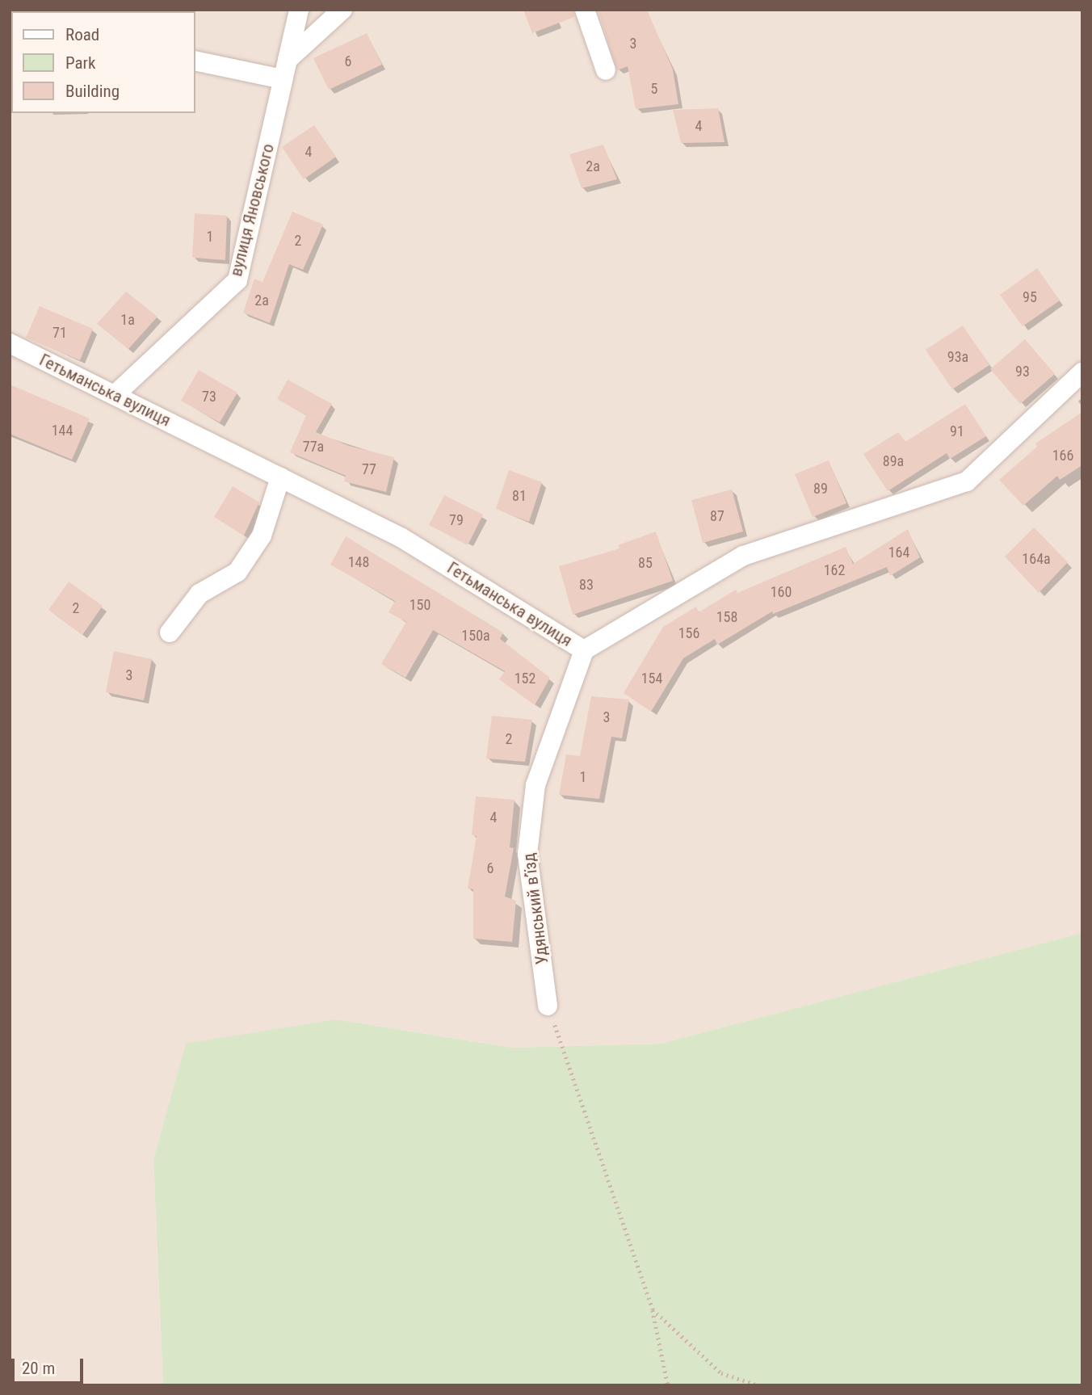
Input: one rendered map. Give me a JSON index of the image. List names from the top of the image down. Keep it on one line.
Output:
{"streets":{"street":["вулиця Яновського","Гетьманська вулиця","Удянський в’їзд"]},"crossings":[["вулиця Яновського","Гетьманська вулиця"],["Гетьманська вулиця","Удянський в’їзд"]],"house_numbers":["3","6","5","4","4","2а","1","2","95","2а","1а","71","93а","93","73","144","91","77а","166","89а","77","89","81","87","79","164","164а","148","85","162","83","160","150","2","158","156","150а","3","152","154","3","2","1","4","6"],"legend":["Road","Park","Building"],"scale_bar":"20 m"}
